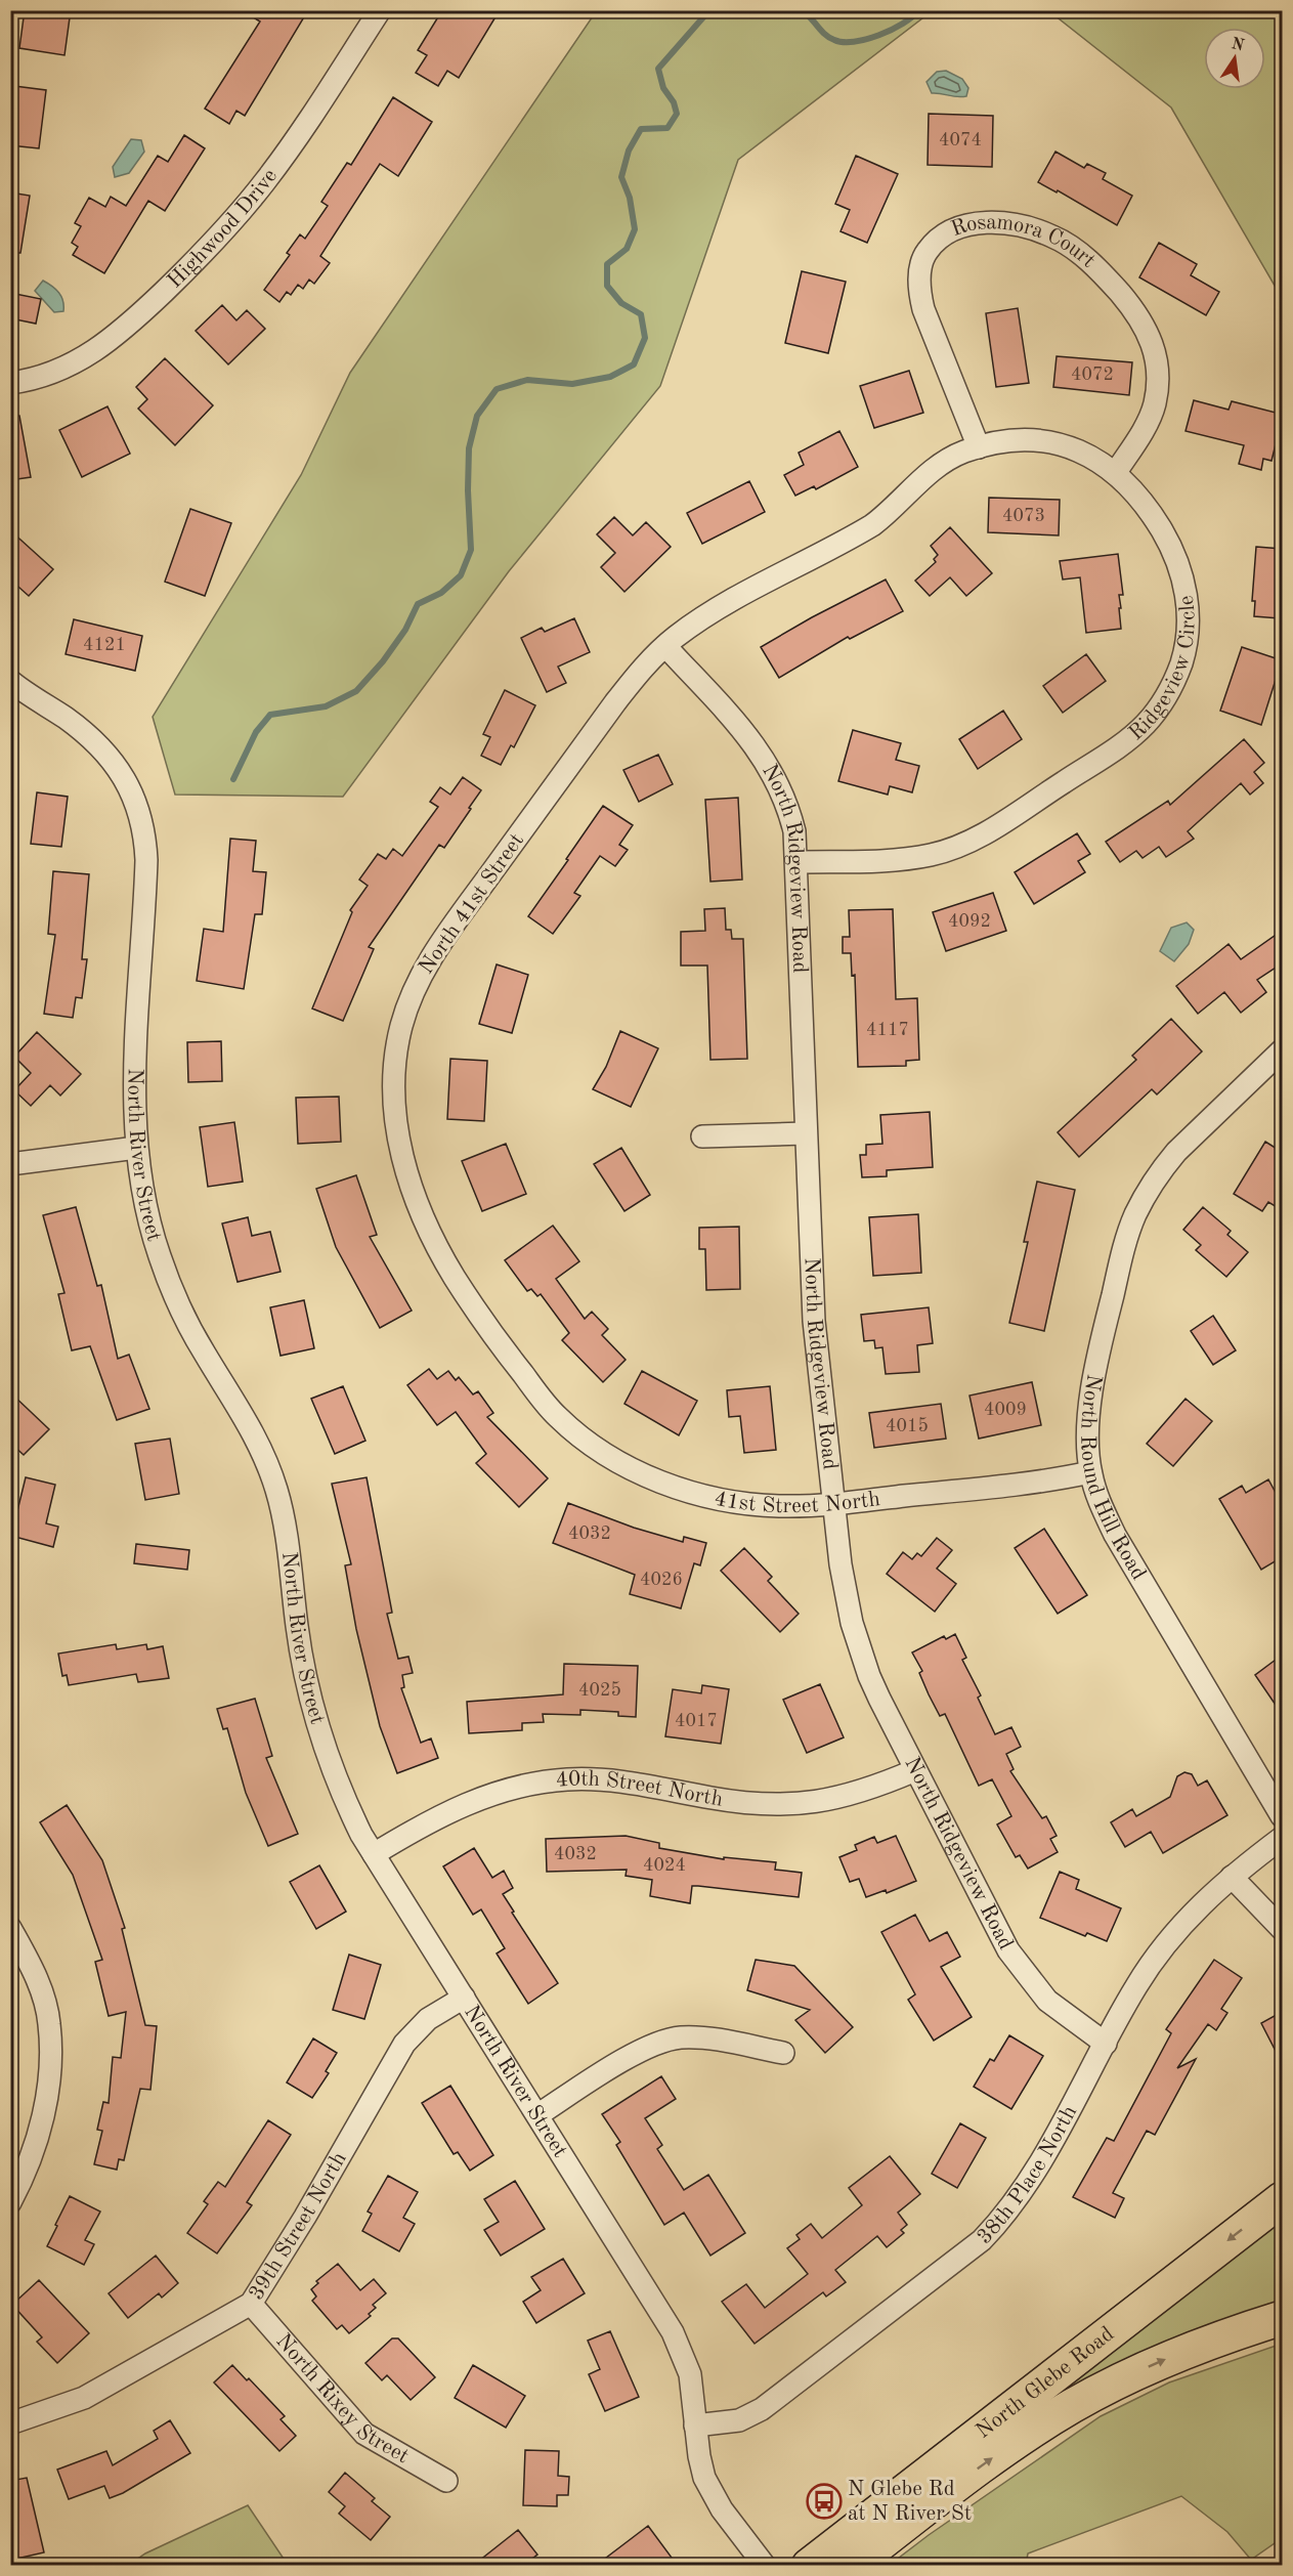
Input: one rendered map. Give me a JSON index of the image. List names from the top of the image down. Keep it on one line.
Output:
{"streets":{"main road":["North Glebe Road"],"street":["Highwood Drive","Rosamora Court","Ridgeview Circle","North Ridgeview Road","North 41st Street","North River Street","North Round Hill Road","41st Street North","40th Street North","38th Place North","39th Street North","North Rixey Street"]},"crossings":[["Rosamora Court","Ridgeview Circle"],["Ridgeview Circle","North Ridgeview Road"],["Ridgeview Circle","North 41st Street"],["North Ridgeview Road","North 41st Street"],["North Ridgeview Road","41st Street North"],["North Ridgeview Road","40th Street North"],["North Ridgeview Road","38th Place North"],["North 41st Street","41st Street North"],["North River Street","40th Street North"],["North River Street","38th Place North"],["North River Street","39th Street North"],["North Round Hill Road","41st Street North"],["39th Street North","North Rixey Street"]],"places":{"bus stop":["N Glebe Rd at N River St"]},"house_numbers":["4074","4072","4073","4121","4092","4117","4009","4015","4032","4026","4025","4017","4032","4024"],"north":"top"}
